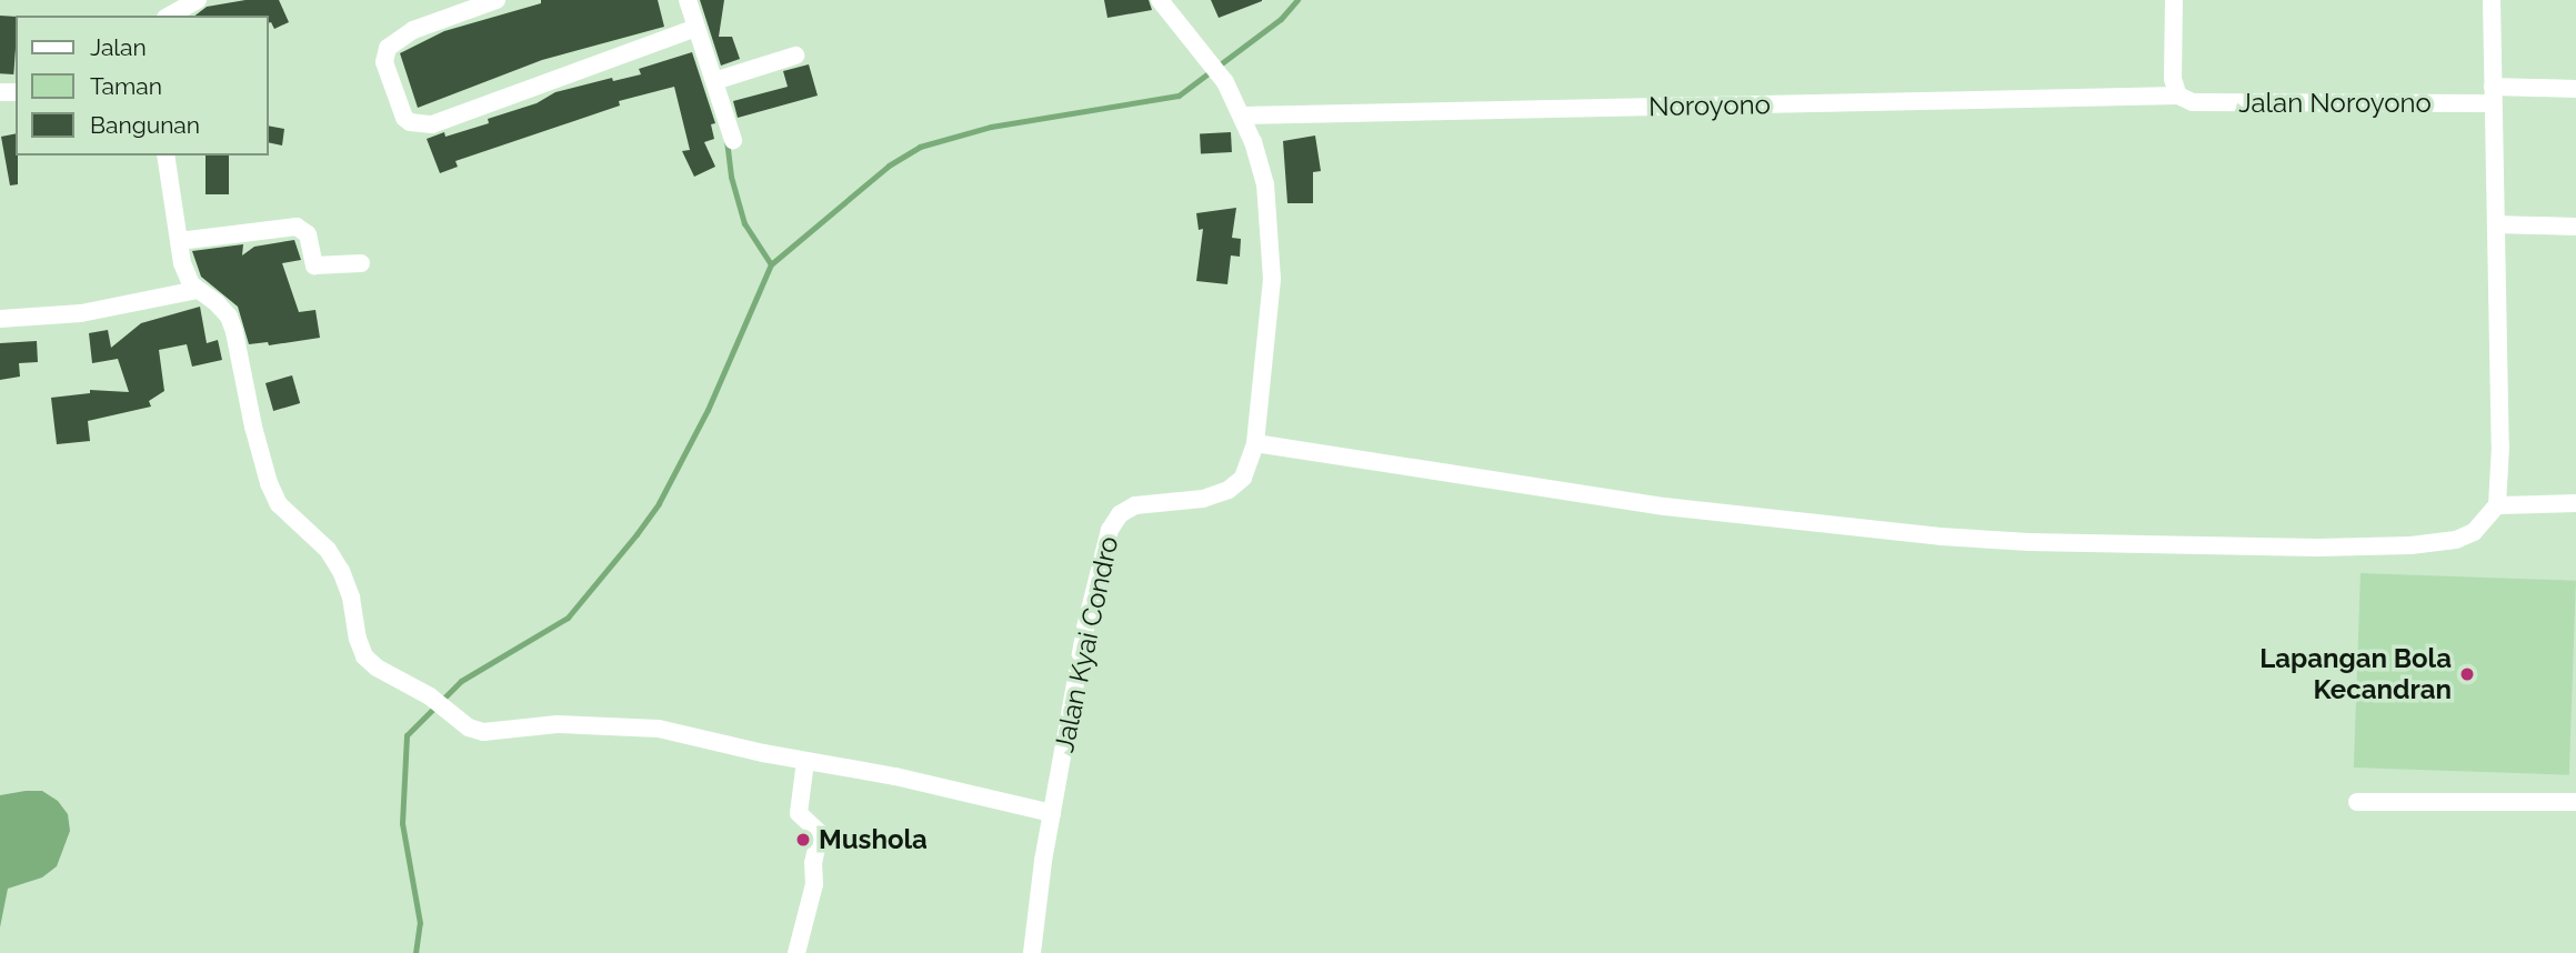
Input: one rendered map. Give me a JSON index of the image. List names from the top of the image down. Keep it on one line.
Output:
{"streets":{"street":["Jalan Noroyono","Noroyono","Jalan Kyai Condro"]},"crossings":[["Jalan Noroyono","Noroyono"],["Noroyono","Jalan Kyai Condro"]],"places":["Lapangan Bola Kecandran","Mushola"],"legend":["Jalan","Taman","Bangunan"]}
